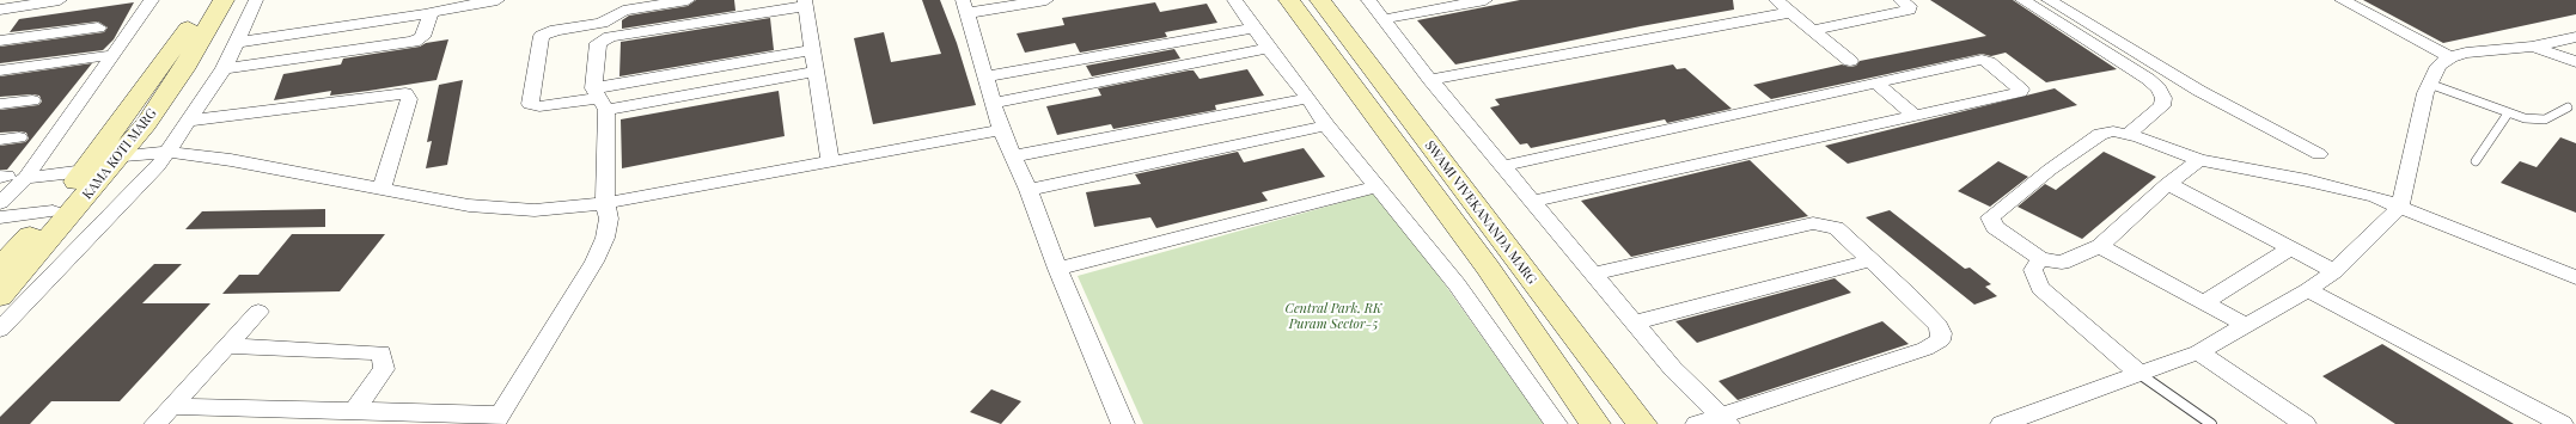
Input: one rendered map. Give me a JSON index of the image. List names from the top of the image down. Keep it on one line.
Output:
{"streets":{"street":["KAMA KOTI MARG","SWAMI VIVEKANANDA MARG"]},"parks":["Central Park, RK Puram Sector-5"]}
